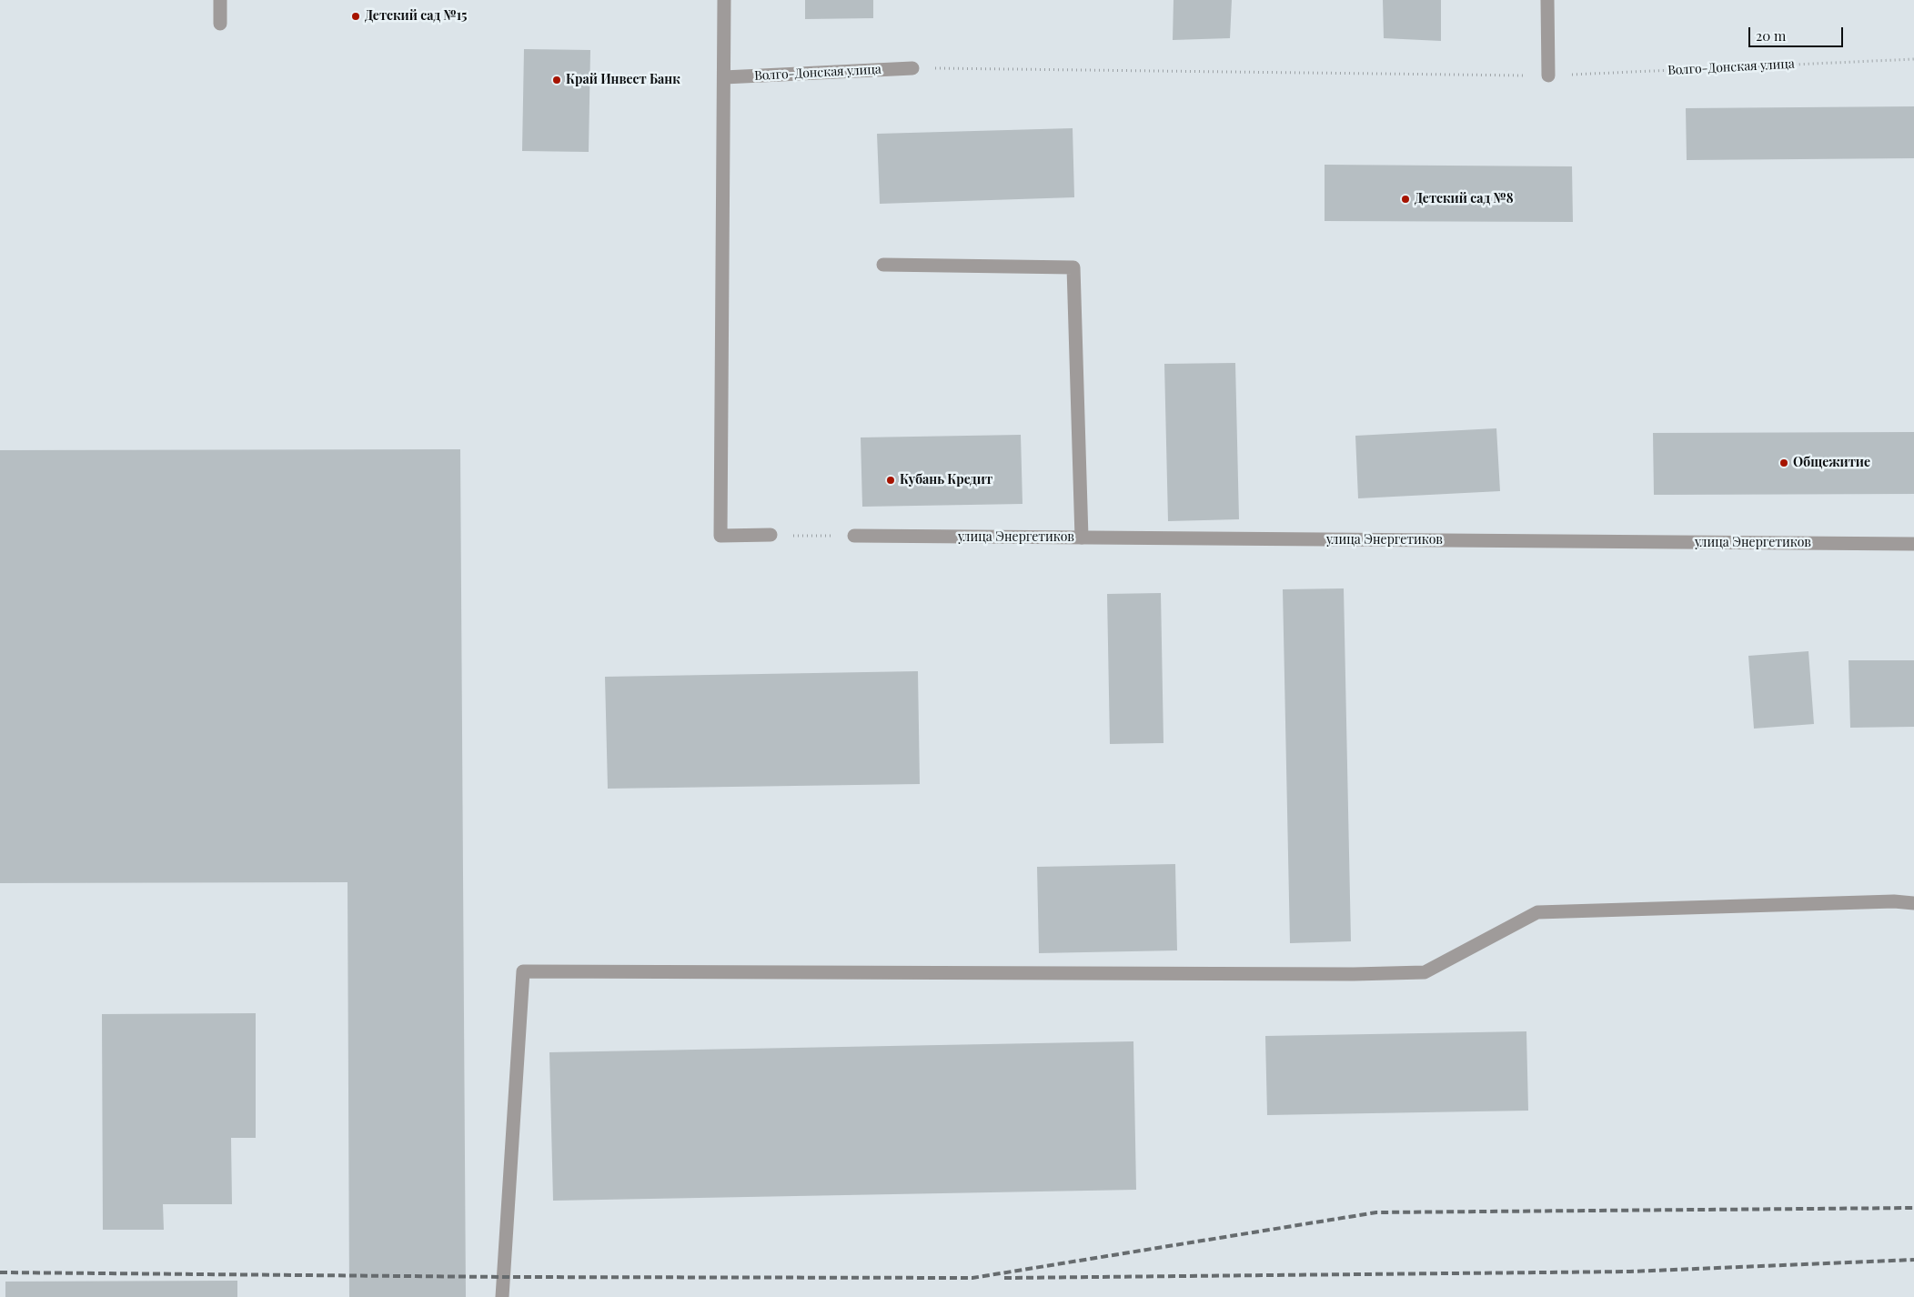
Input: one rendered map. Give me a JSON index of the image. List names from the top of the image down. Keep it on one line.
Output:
{"streets":{"street":["Волго-Донская улица","улица Энергетиков"]},"places":["Детский сад №15","Край Инвест Банк","Детский сад №8","Общежитие","Кубань Кредит"],"scale_bar":"20 m"}
